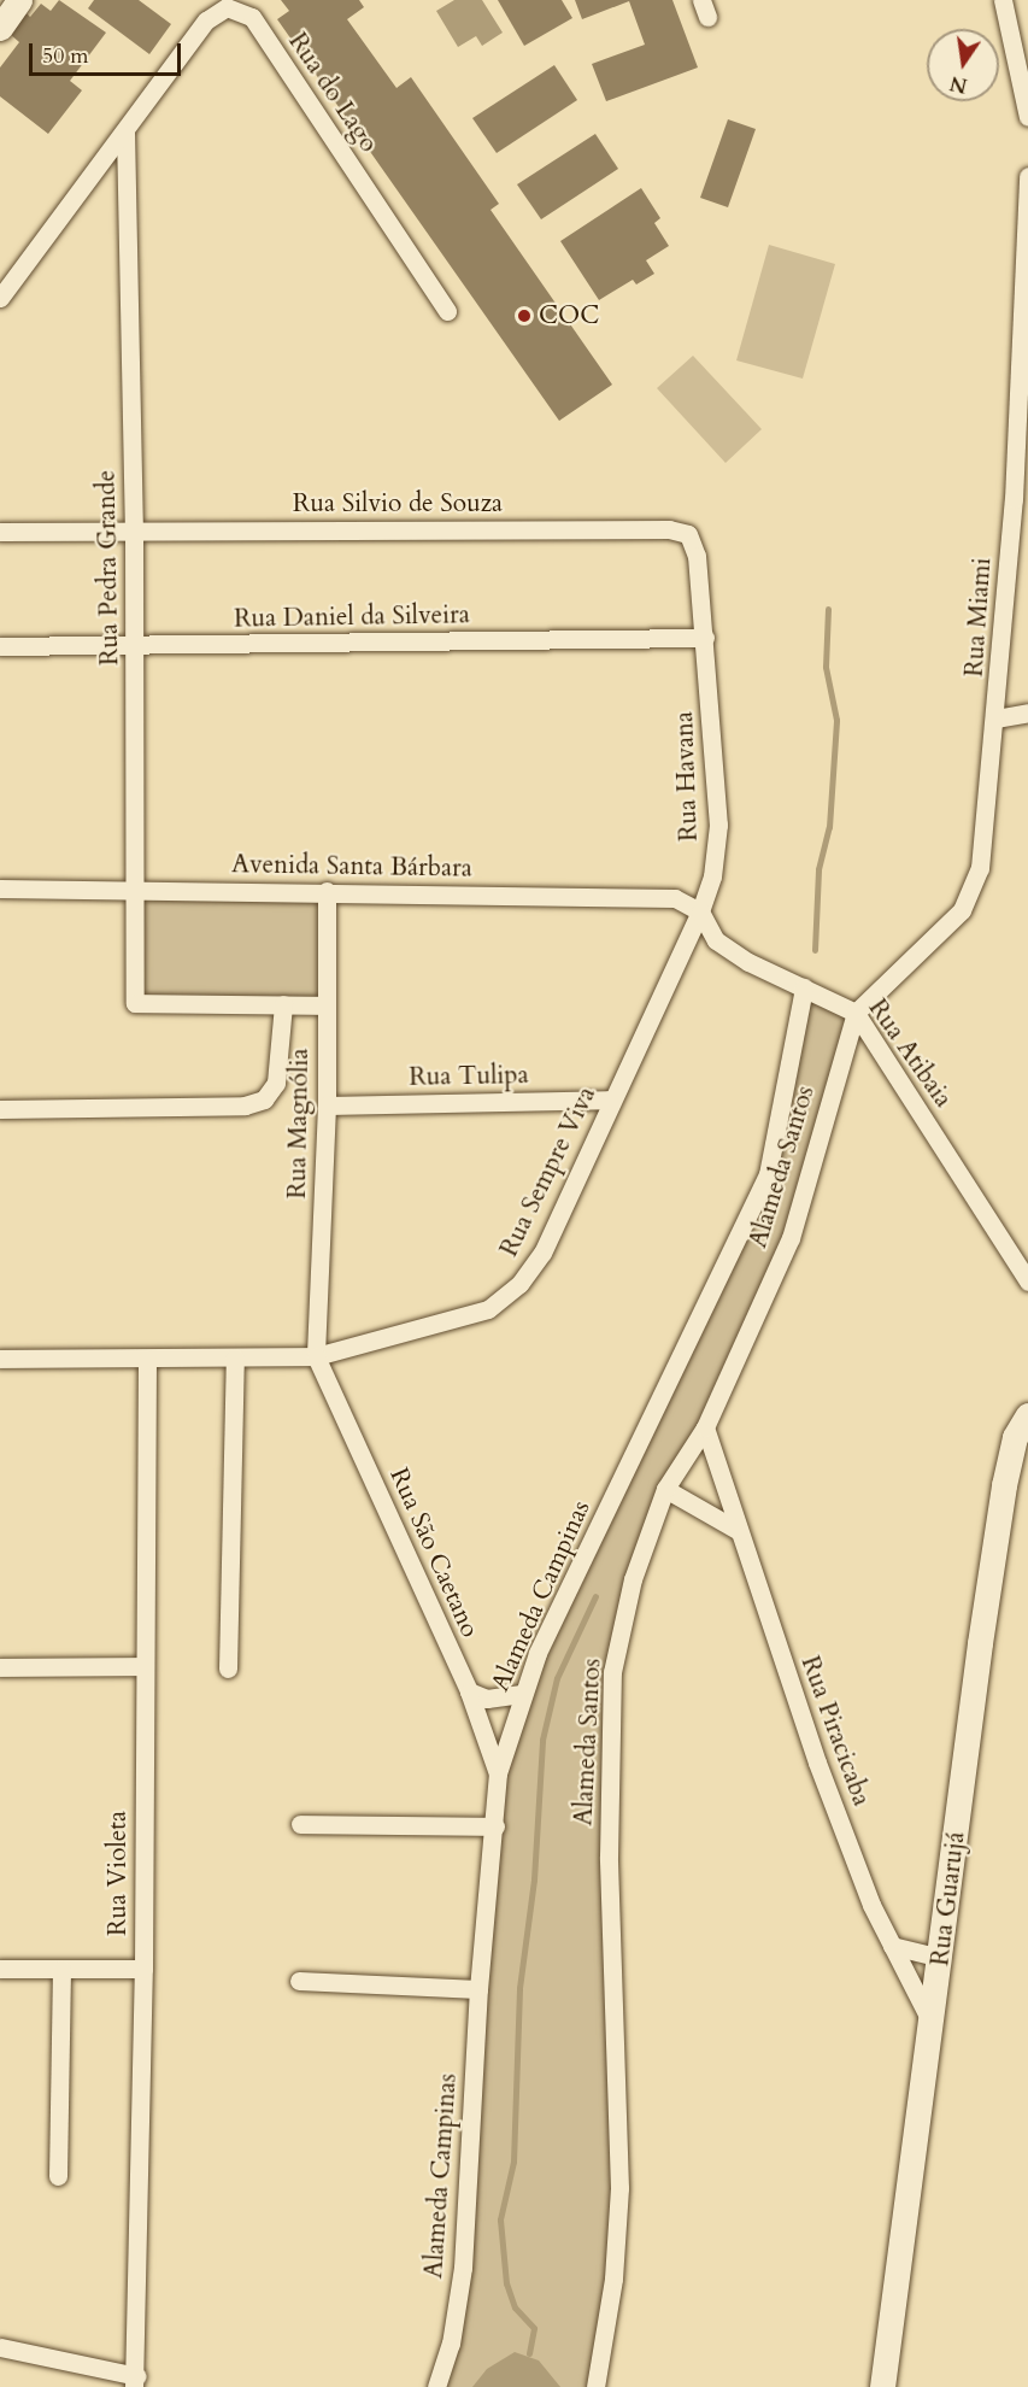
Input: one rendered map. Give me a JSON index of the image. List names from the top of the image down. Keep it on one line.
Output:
{"streets":{"street":["Rua do Lago","Rua Silvio de Souza","Rua Pedra Grande","Rua Daniel da Silveira","Rua Miami","Rua Havana","Avenida Santa Bárbara","Rua Atibaia","Rua Tulipa","Rua Magnólia","Alameda Santos","Rua Sempre Viva","Rua São Caetano","Alameda Campinas","Rua Piracicaba","Rua Violeta","Rua Guarujá"]},"crossings":[["Rua do Lago","Rua Pedra Grande"],["Rua Silvio de Souza","Rua Pedra Grande"],["Rua Silvio de Souza","Rua Daniel da Silveira"],["Rua Silvio de Souza","Rua Havana"],["Rua Pedra Grande","Rua Daniel da Silveira"],["Rua Pedra Grande","Avenida Santa Bárbara"],["Rua Daniel da Silveira","Rua Havana"],["Rua Miami","Rua Atibaia"],["Rua Miami","Alameda Santos"],["Rua Havana","Avenida Santa Bárbara"],["Rua Havana","Rua Atibaia"],["Rua Havana","Rua Sempre Viva"],["Avenida Santa Bárbara","Rua Atibaia"],["Avenida Santa Bárbara","Rua Magnólia"],["Avenida Santa Bárbara","Rua Sempre Viva"],["Rua Atibaia","Alameda Santos"],["Rua Atibaia","Rua Sempre Viva"],["Rua Atibaia","Alameda Campinas"],["Rua Tulipa","Rua Magnólia"],["Rua Tulipa","Rua Sempre Viva"],["Rua Magnólia","Rua Sempre Viva"],["Rua Magnólia","Rua São Caetano"],["Alameda Santos","Rua Piracicaba"],["Rua Sempre Viva","Rua São Caetano"],["Rua Sempre Viva","Rua Violeta"],["Rua São Caetano","Alameda Campinas"],["Rua Piracicaba","Rua Guarujá"]],"places":["COC"],"scale_bar":"50 m","north":"bottom"}
